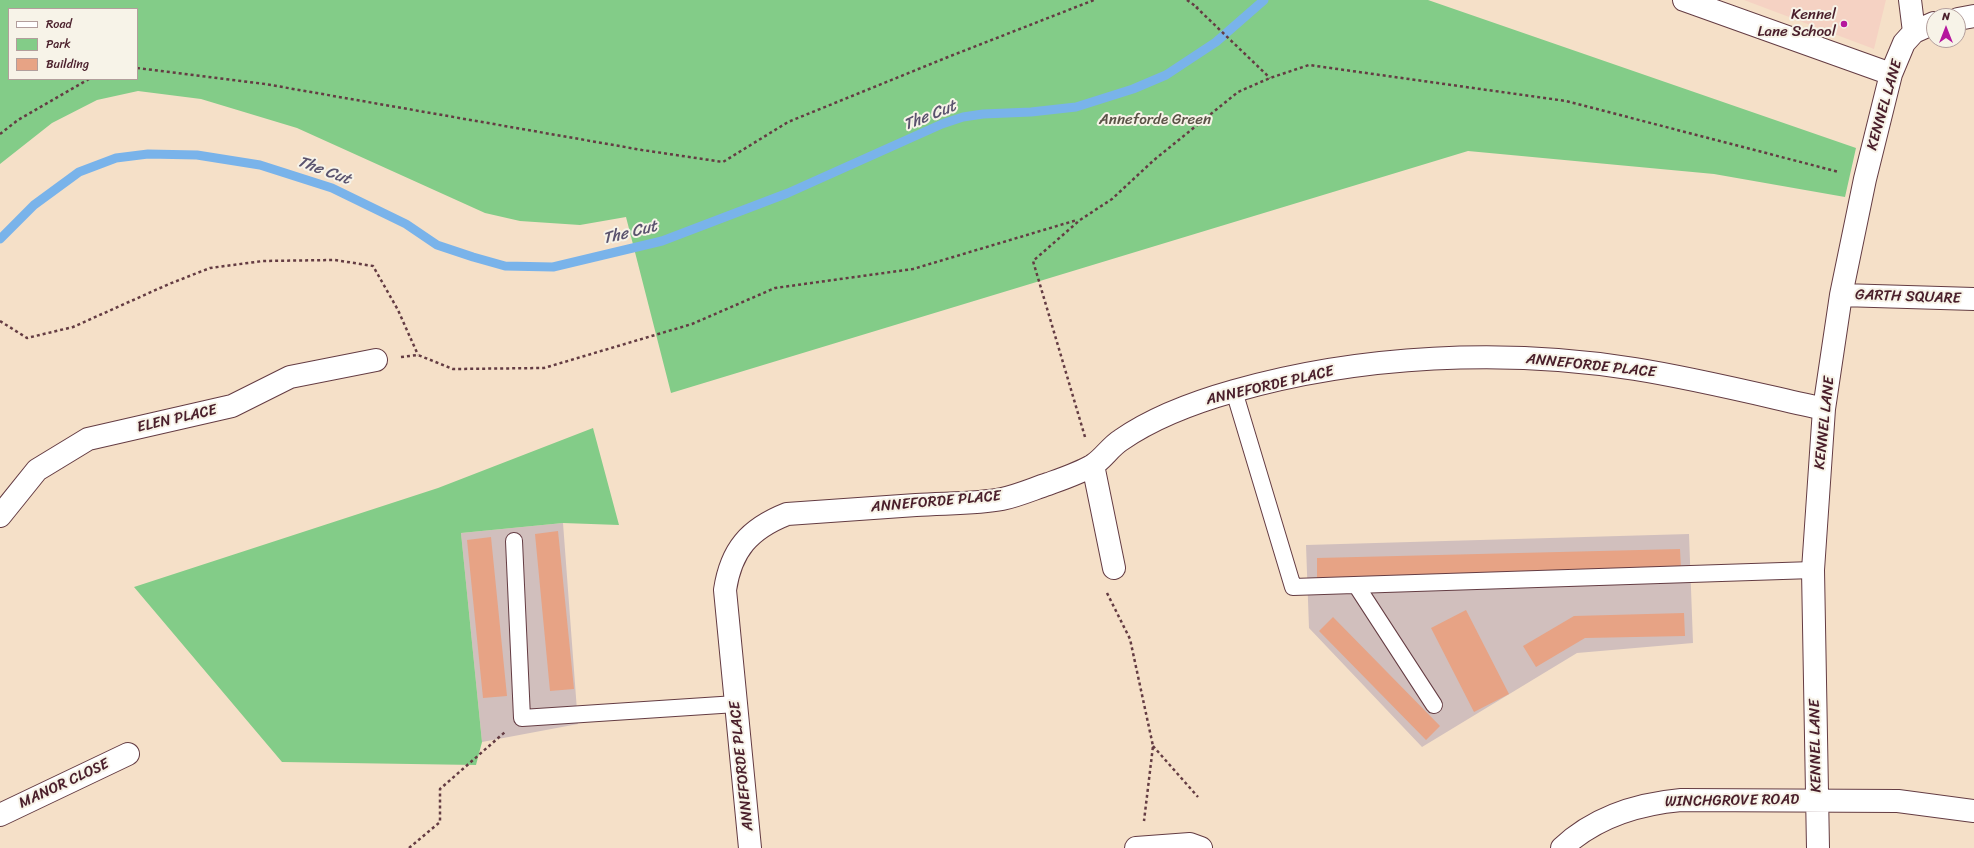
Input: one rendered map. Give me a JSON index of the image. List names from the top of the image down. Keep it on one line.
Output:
{"streets":{"street":["KENNEL LANE","GARTH SQUARE","ANNEFORDE PLACE","ELEN PLACE","MANOR CLOSE","WINCHGROVE ROAD"]},"crossings":[["KENNEL LANE","GARTH SQUARE"],["KENNEL LANE","ANNEFORDE PLACE"],["KENNEL LANE","WINCHGROVE ROAD"]],"water":["The Cut"],"parks":["Anneforde Green"],"places":["Kennel Lane School"],"legend":["Road","Park","Building"],"north":"top"}
